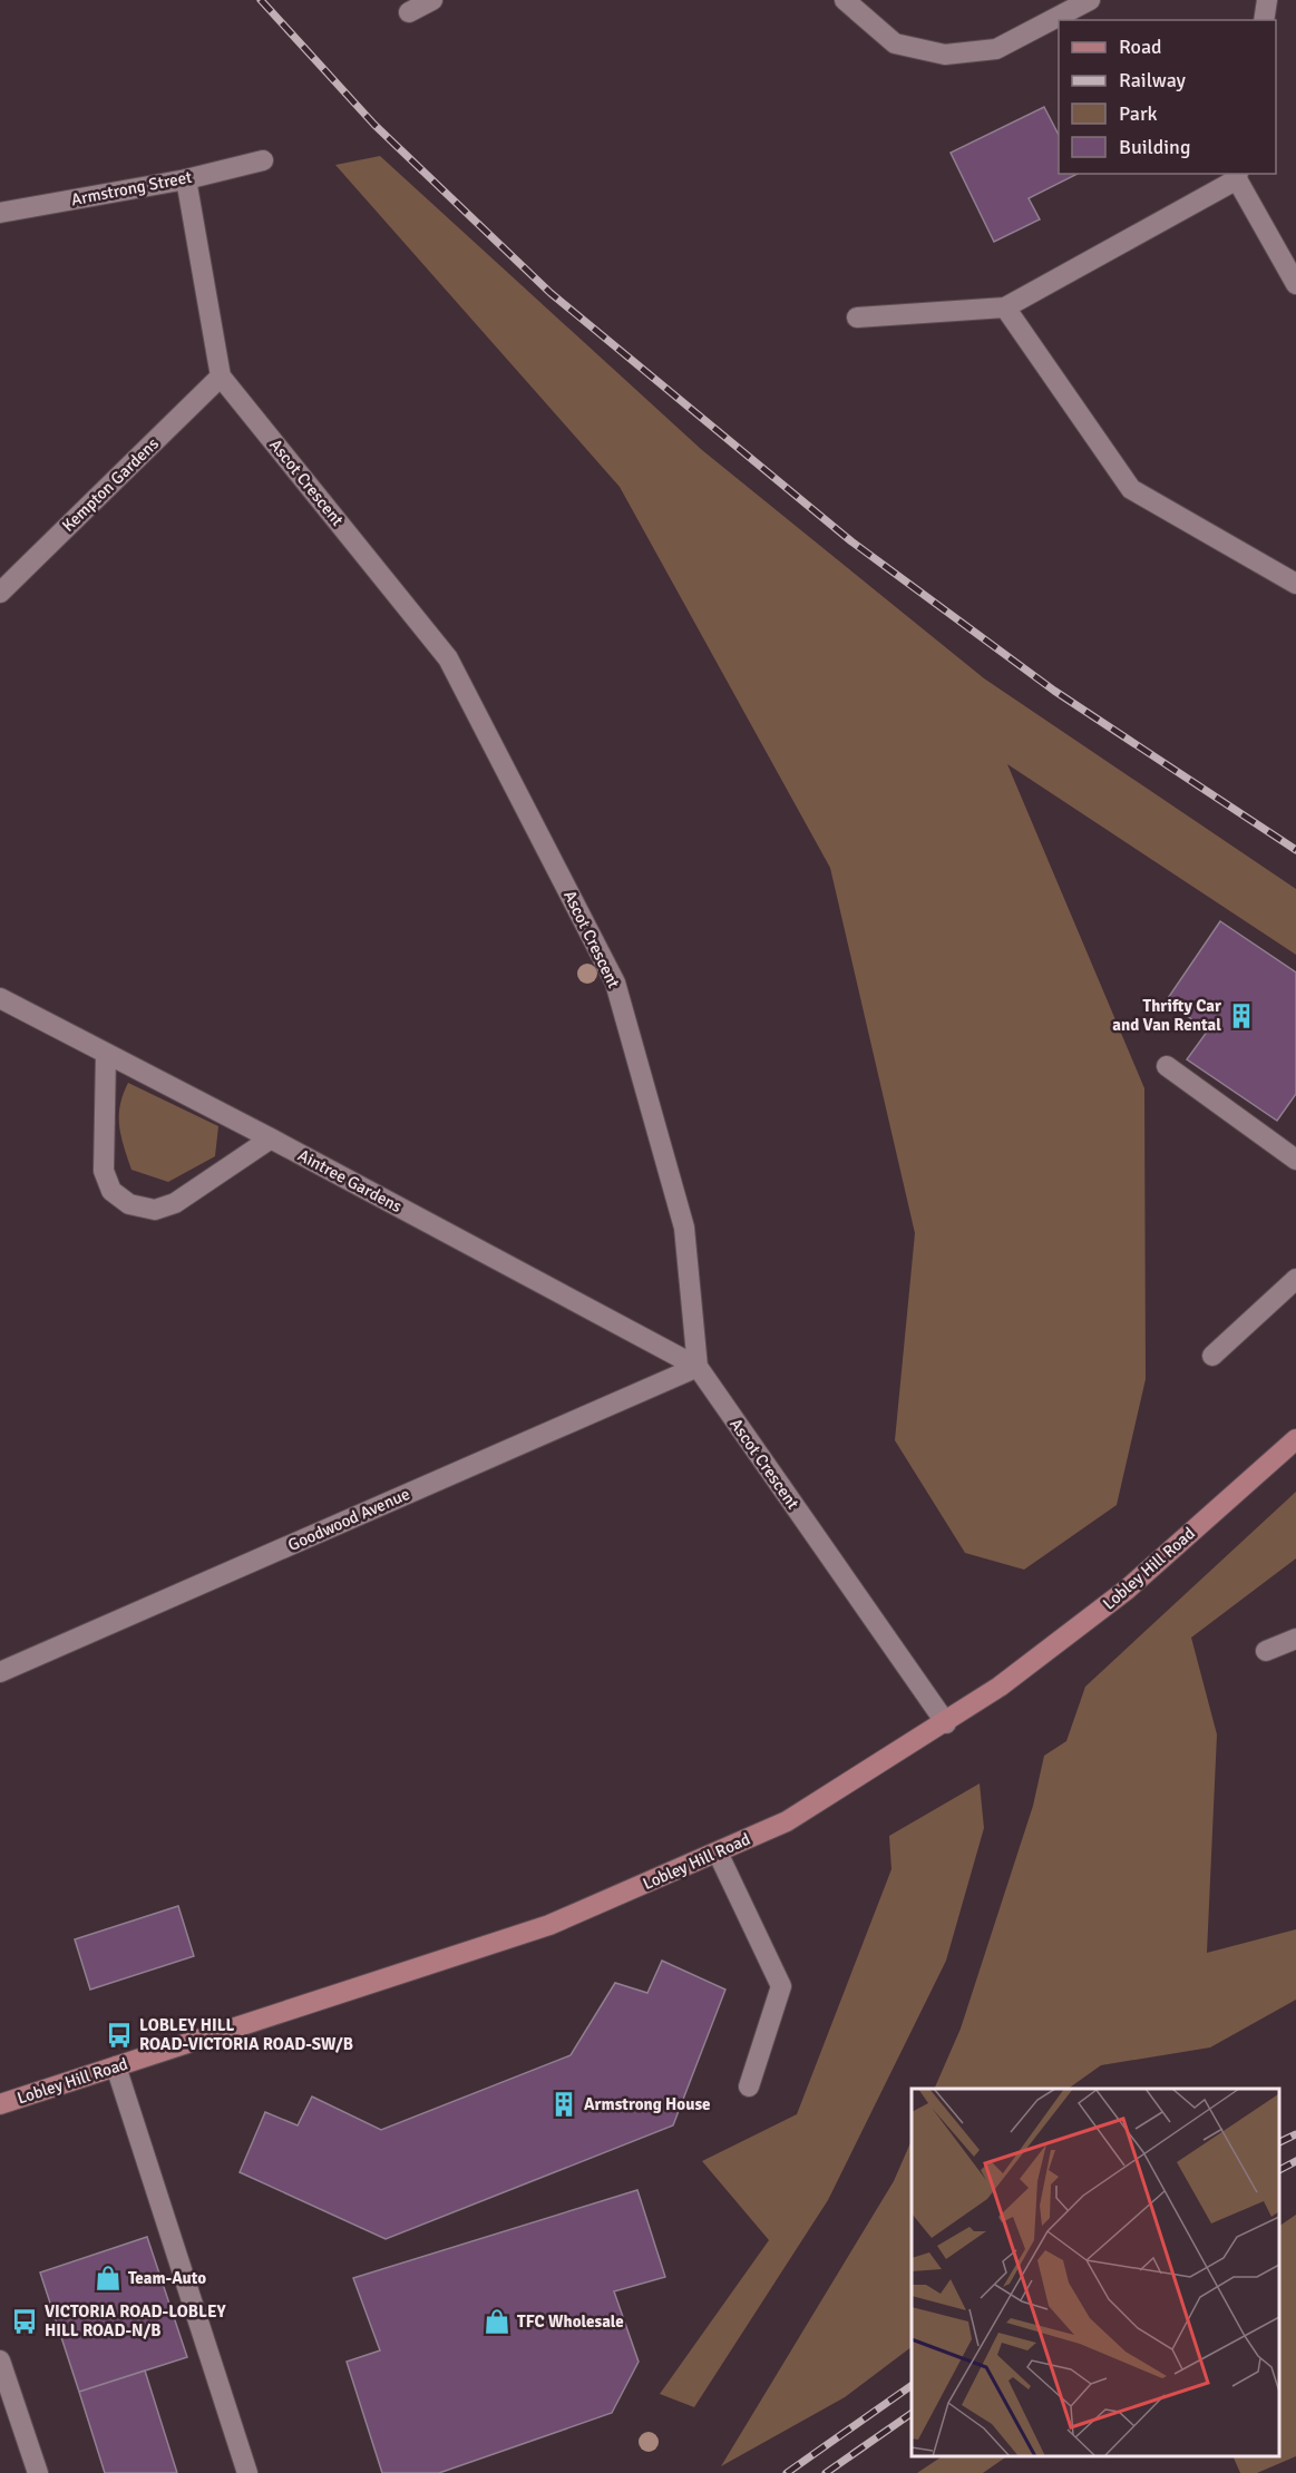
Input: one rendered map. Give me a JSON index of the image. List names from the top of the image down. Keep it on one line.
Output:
{"streets":{"main road":["Lobley Hill Road"],"street":["Armstrong Street","Ascot Crescent","Kempton Gardens","Aintree Gardens","Goodwood Avenue"]},"crossings":[["Armstrong Street","Ascot Crescent"],["Ascot Crescent","Kempton Gardens"],["Ascot Crescent","Aintree Gardens"],["Ascot Crescent","Goodwood Avenue"],["Ascot Crescent","Lobley Hill Road"],["Aintree Gardens","Goodwood Avenue"]],"places":{"building":["Thrifty Car and Van Rental","Armstrong House"],"bus stop":["LOBLEY HILL ROAD-VICTORIA ROAD-SW/B","VICTORIA ROAD-LOBLEY HILL ROAD-N/B"],"shop":["Team-Auto","TFC Wholesale"]},"legend":["Road","Railway","Park","Building"]}
